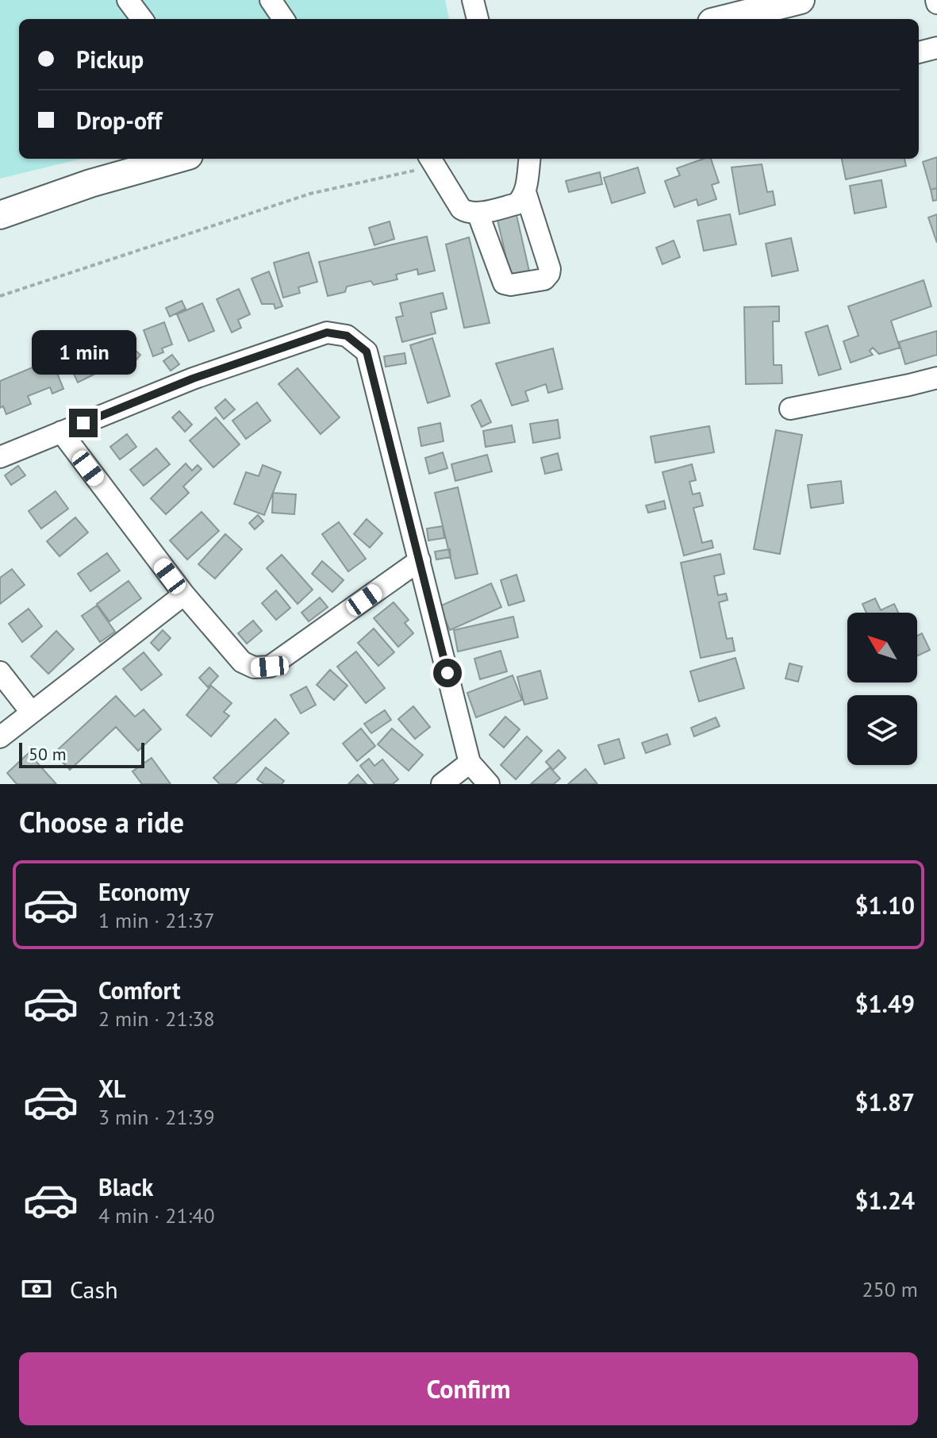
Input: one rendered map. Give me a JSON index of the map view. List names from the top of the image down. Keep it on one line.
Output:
{"scale_bar":"50 m","north":"top left","page":{"banner":["Pickup","Drop-off"],"bubble":"1 min","scale":"50 m","heading":"Choose a ride","list":[{"name":"Economy","note":"1 min · 21:37","value":"$1.10"},{"name":"Comfort","note":"2 min · 21:38","value":"$1.49"},{"name":"XL","note":"3 min · 21:39","value":"$1.87"},{"name":"Black","note":"4 min · 21:40","value":"$1.24"}],"pay":["Cash","250 m"],"buttons":"Confirm"}}
